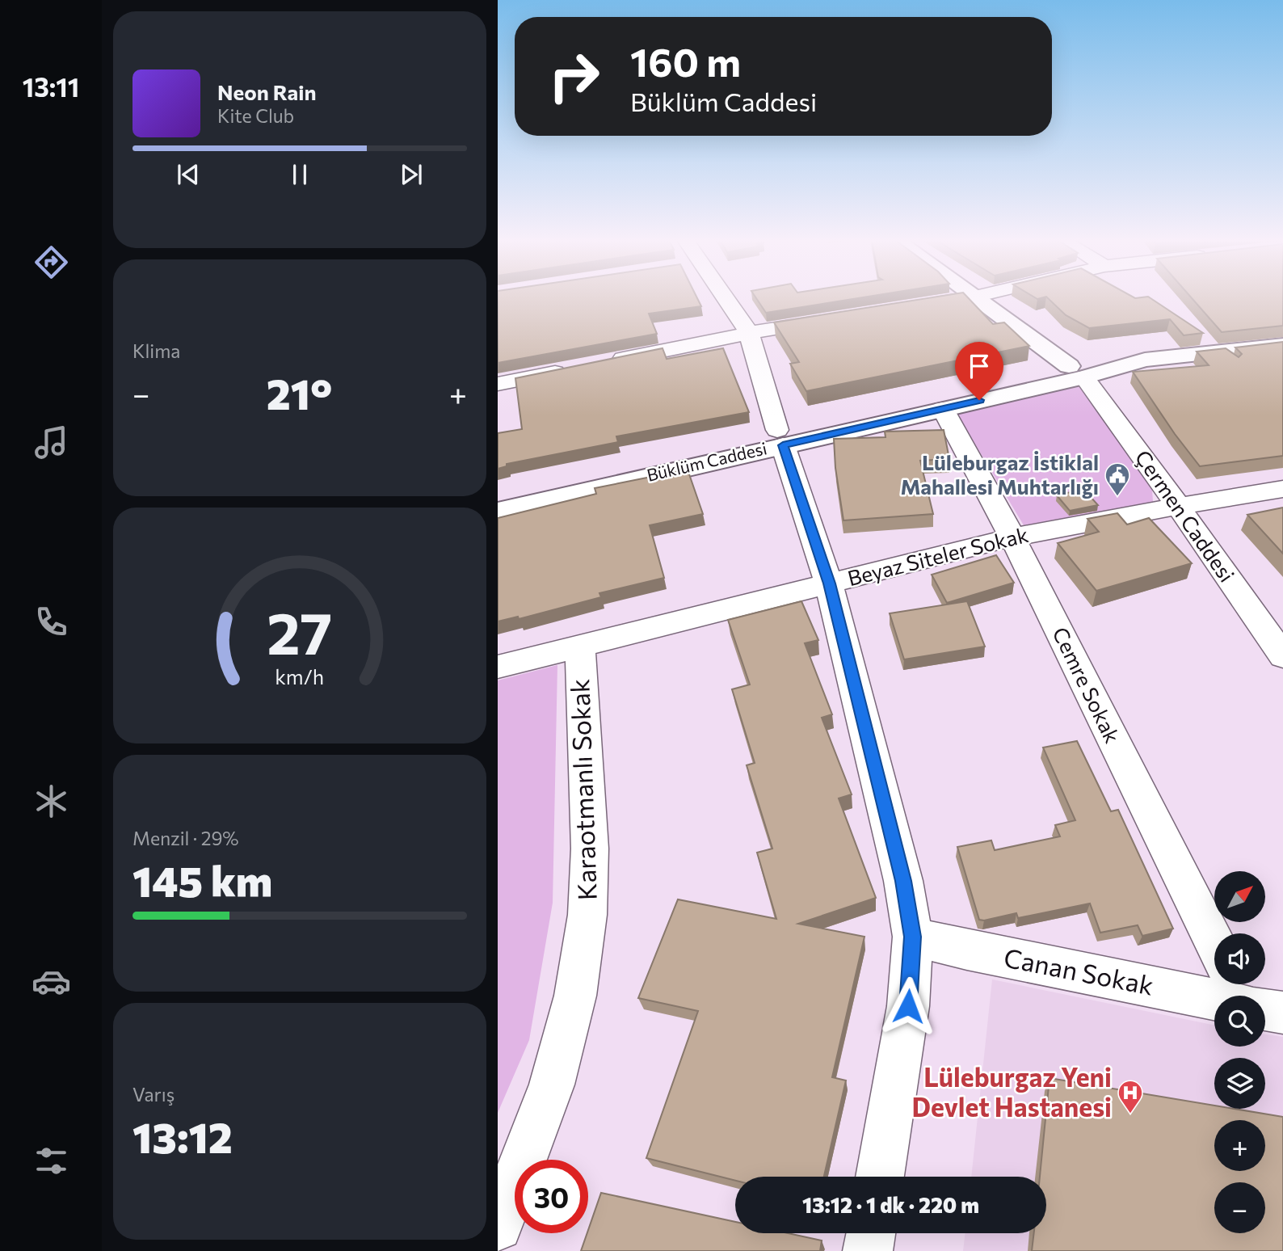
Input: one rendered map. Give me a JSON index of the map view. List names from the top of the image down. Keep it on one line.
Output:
{"streets":{"main road":["Büklüm Caddesi","Çermen Caddesi"],"street":["Beyaz Siteler Sokak","Cemre Sokak","Karaotmanlı Sokak","Canan Sokak"]},"crossings":[["Büklüm Caddesi","Çermen Caddesi"],["Büklüm Caddesi","Cemre Sokak"],["Çermen Caddesi","Beyaz Siteler Sokak"],["Beyaz Siteler Sokak","Cemre Sokak"],["Beyaz Siteler Sokak","Karaotmanlı Sokak"]],"places":{"public building":["Lüleburgaz İstiklal Mahallesi Muhtarlığı"],"hospital":["Lüleburgaz Yeni Devlet Hastanesi"]},"north":"top right","page":{"tabs":"13:11","turn":["160 m","Büklüm Caddesi"],"song":["Neon Rain","Kite Club"],"tile":["Klima",["Menzil · 29%","145 km"],["Varış","13:12"]],"heat":["−","21°","+"],"map_buttons":["+","−"],"limit":"30","trip":"13:12 · 1 dk · 220 m","gauge":["27","km/h"]}}
